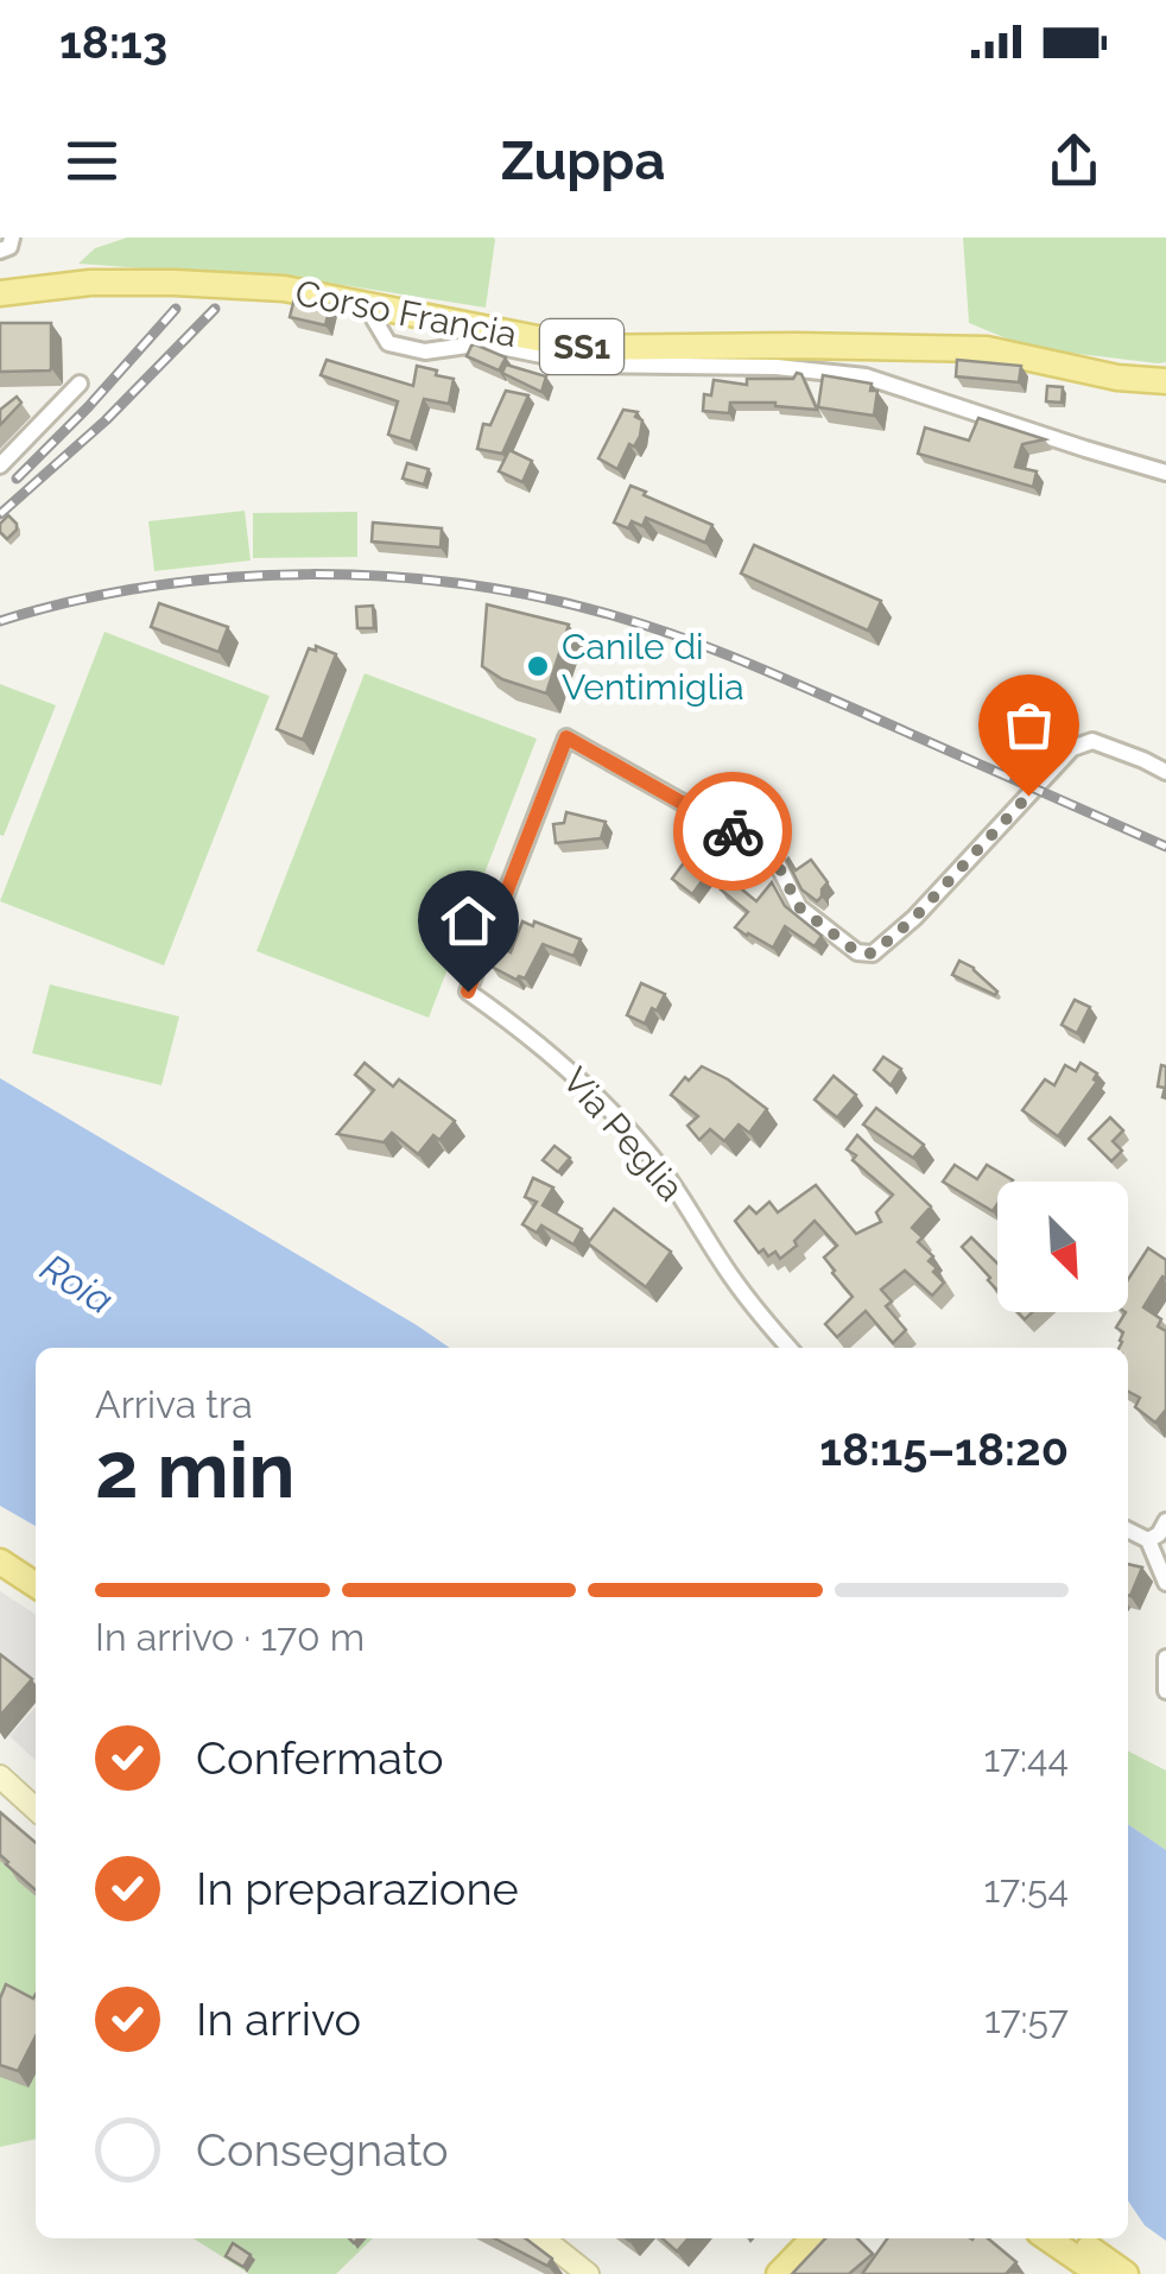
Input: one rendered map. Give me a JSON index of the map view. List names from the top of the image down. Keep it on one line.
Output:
{"streets":{"main road":["Corso Francia","SS1"],"street":["Via Peglia"]},"water":["Roia"],"places":["Canile di Ventimiglia"],"north":"bottom right","page":{"status":"18:13","header":"Zuppa","heading":["2 min","Arriva tra","18:15–18:20"],"bar":"In arrivo · 170 m","list":[["Confermato","17:44"],["In preparazione","17:54"],["In arrivo","17:57"],"Consegnato"]}}
